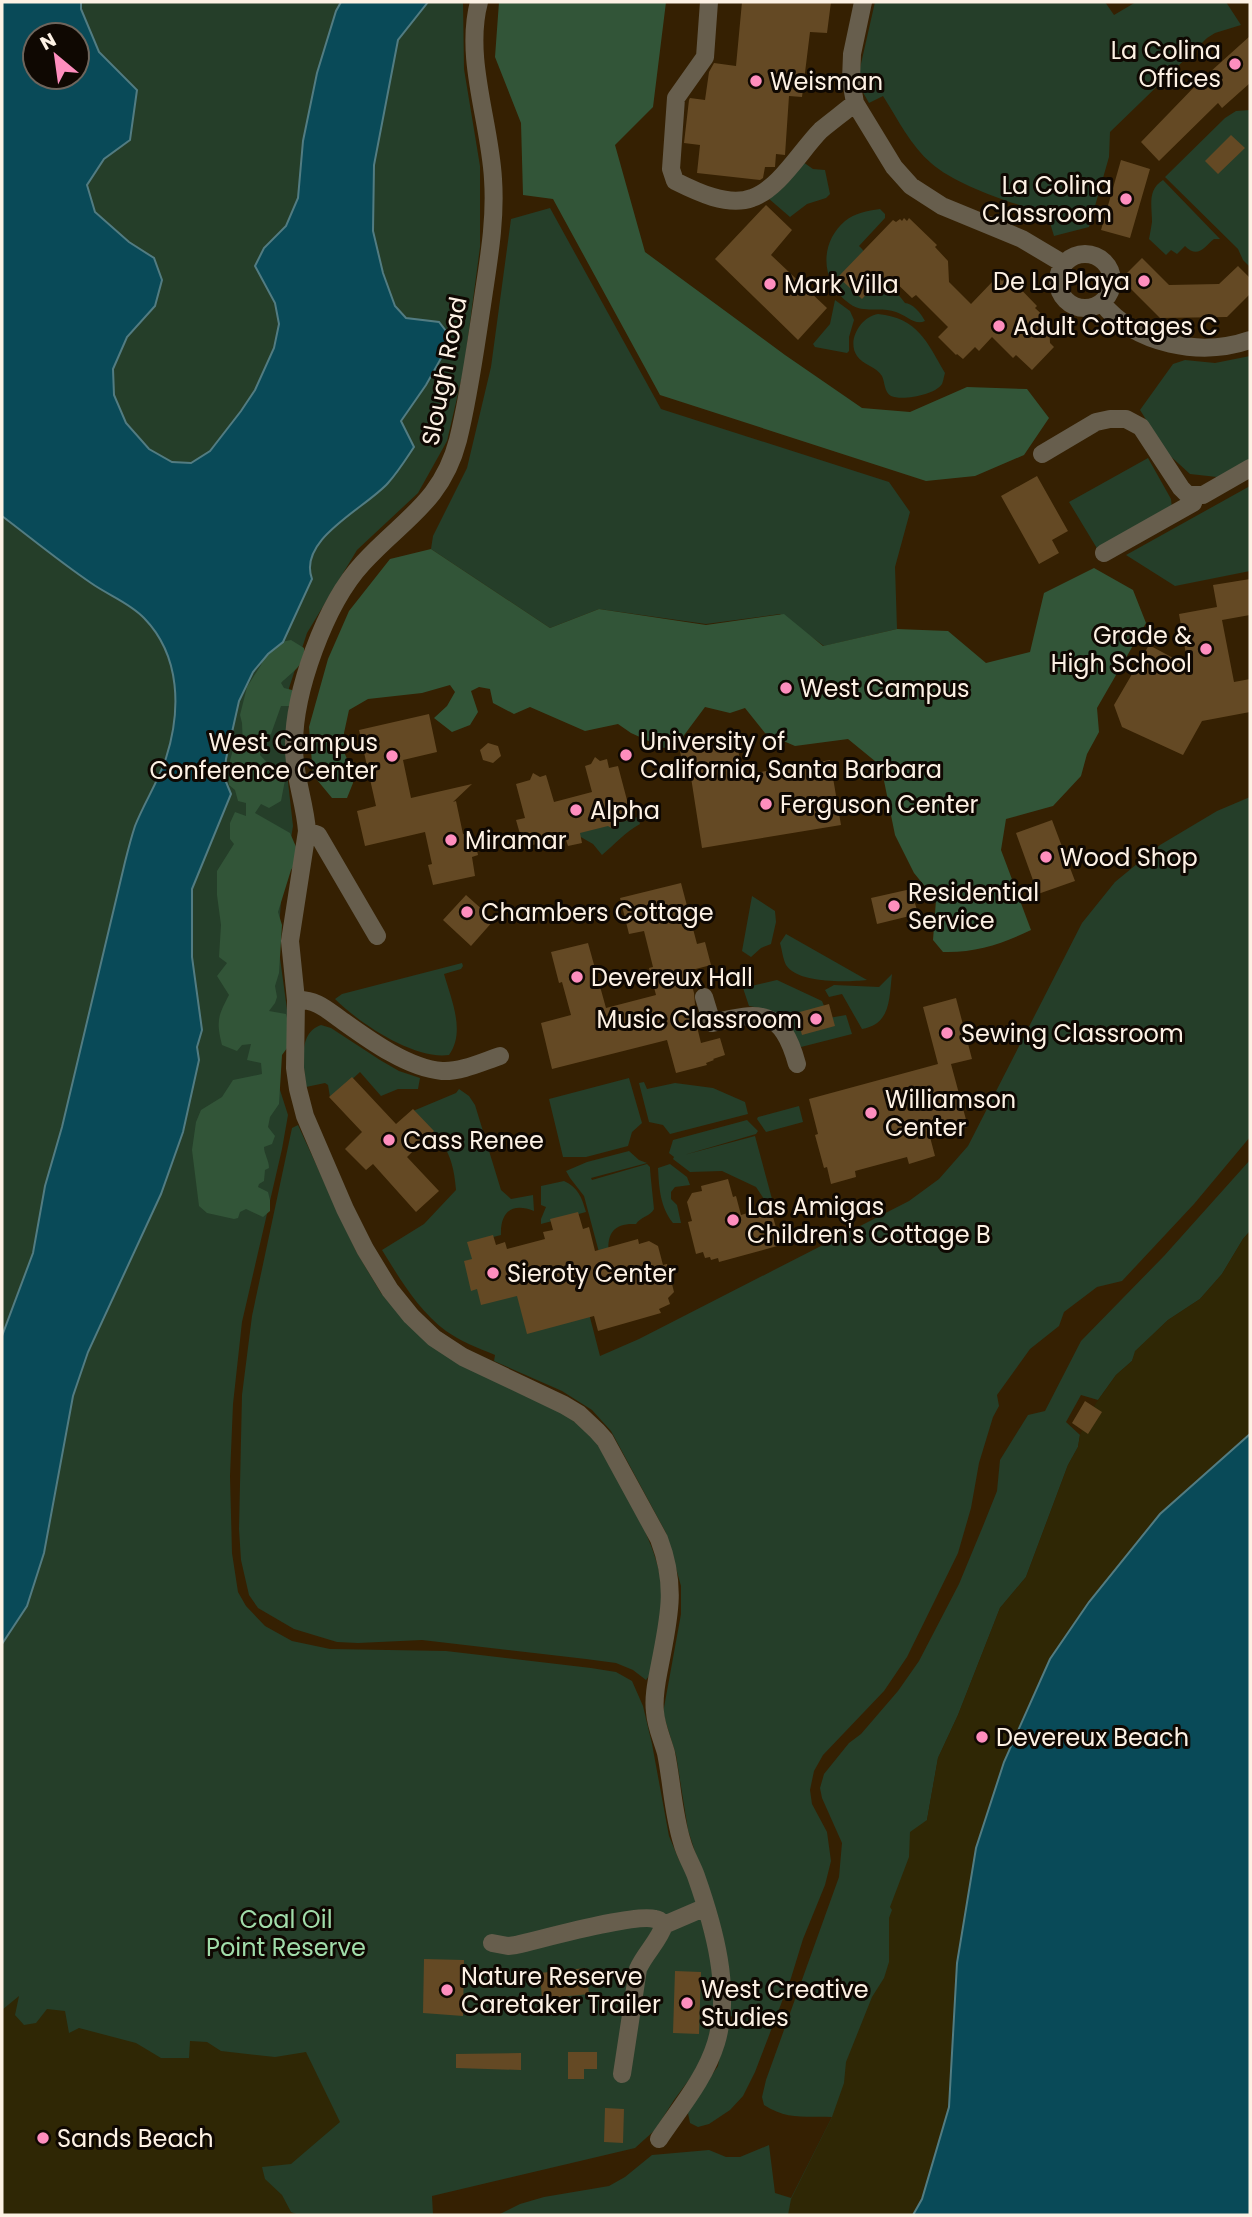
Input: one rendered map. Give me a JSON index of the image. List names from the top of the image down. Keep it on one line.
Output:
{"streets":{"street":["Slough Road"]},"parks":["Coal Oil Point Reserve"],"places":["La Colina Offices","Weisman","La Colina Classroom","De La Playa","Mark Villa","Adult Cottages C","Grade & High School","West Campus","University of California, Santa Barbara","West Campus Conference Center","Ferguson Center","Alpha","Miramar","Wood Shop","Residential Service","Chambers Cottage","Devereux Hall","Music Classroom","Sewing Classroom","Williamson Center","Cass Renee","Las Amigas Children's Cottage B","Sieroty Center","Devereux Beach","Nature Reserve Caretaker Trailer","West Creative Studies","Sands Beach"],"north":"top left"}
